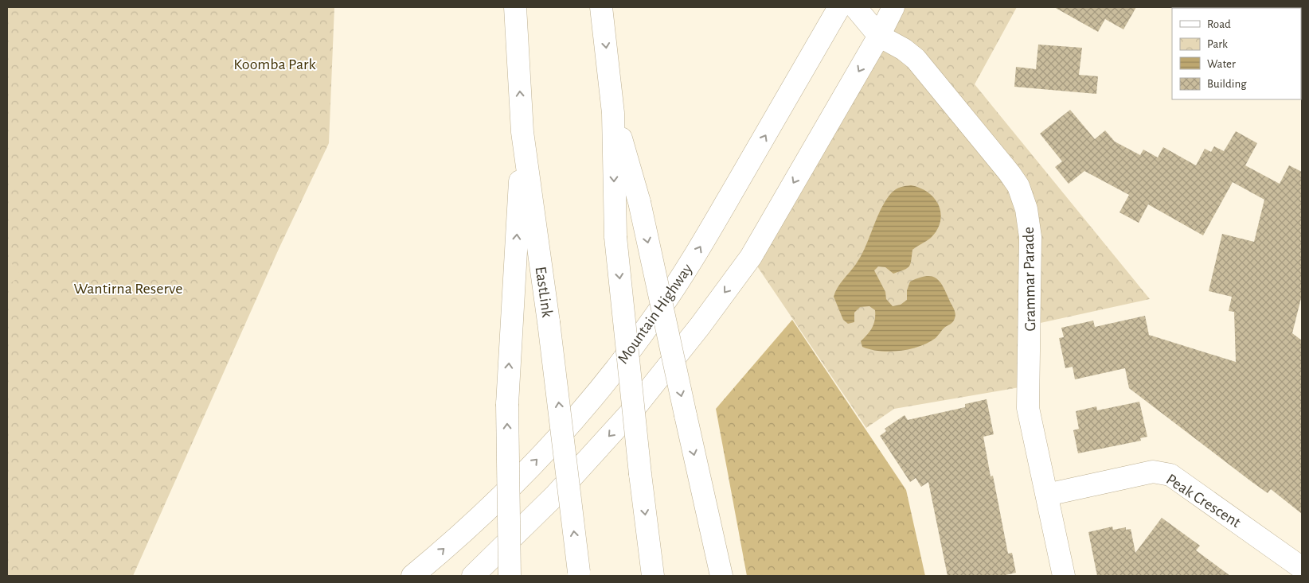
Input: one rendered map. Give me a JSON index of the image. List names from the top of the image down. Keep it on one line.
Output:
{"streets":{"main road":["Grammar Parade","EastLink","Mountain Highway","Peak Crescent"]},"crossings":[["Grammar Parade","Peak Crescent"]],"parks":["Koomba Park","Wantirna Reserve"],"legend":["Road","Park","Water","Building"]}
